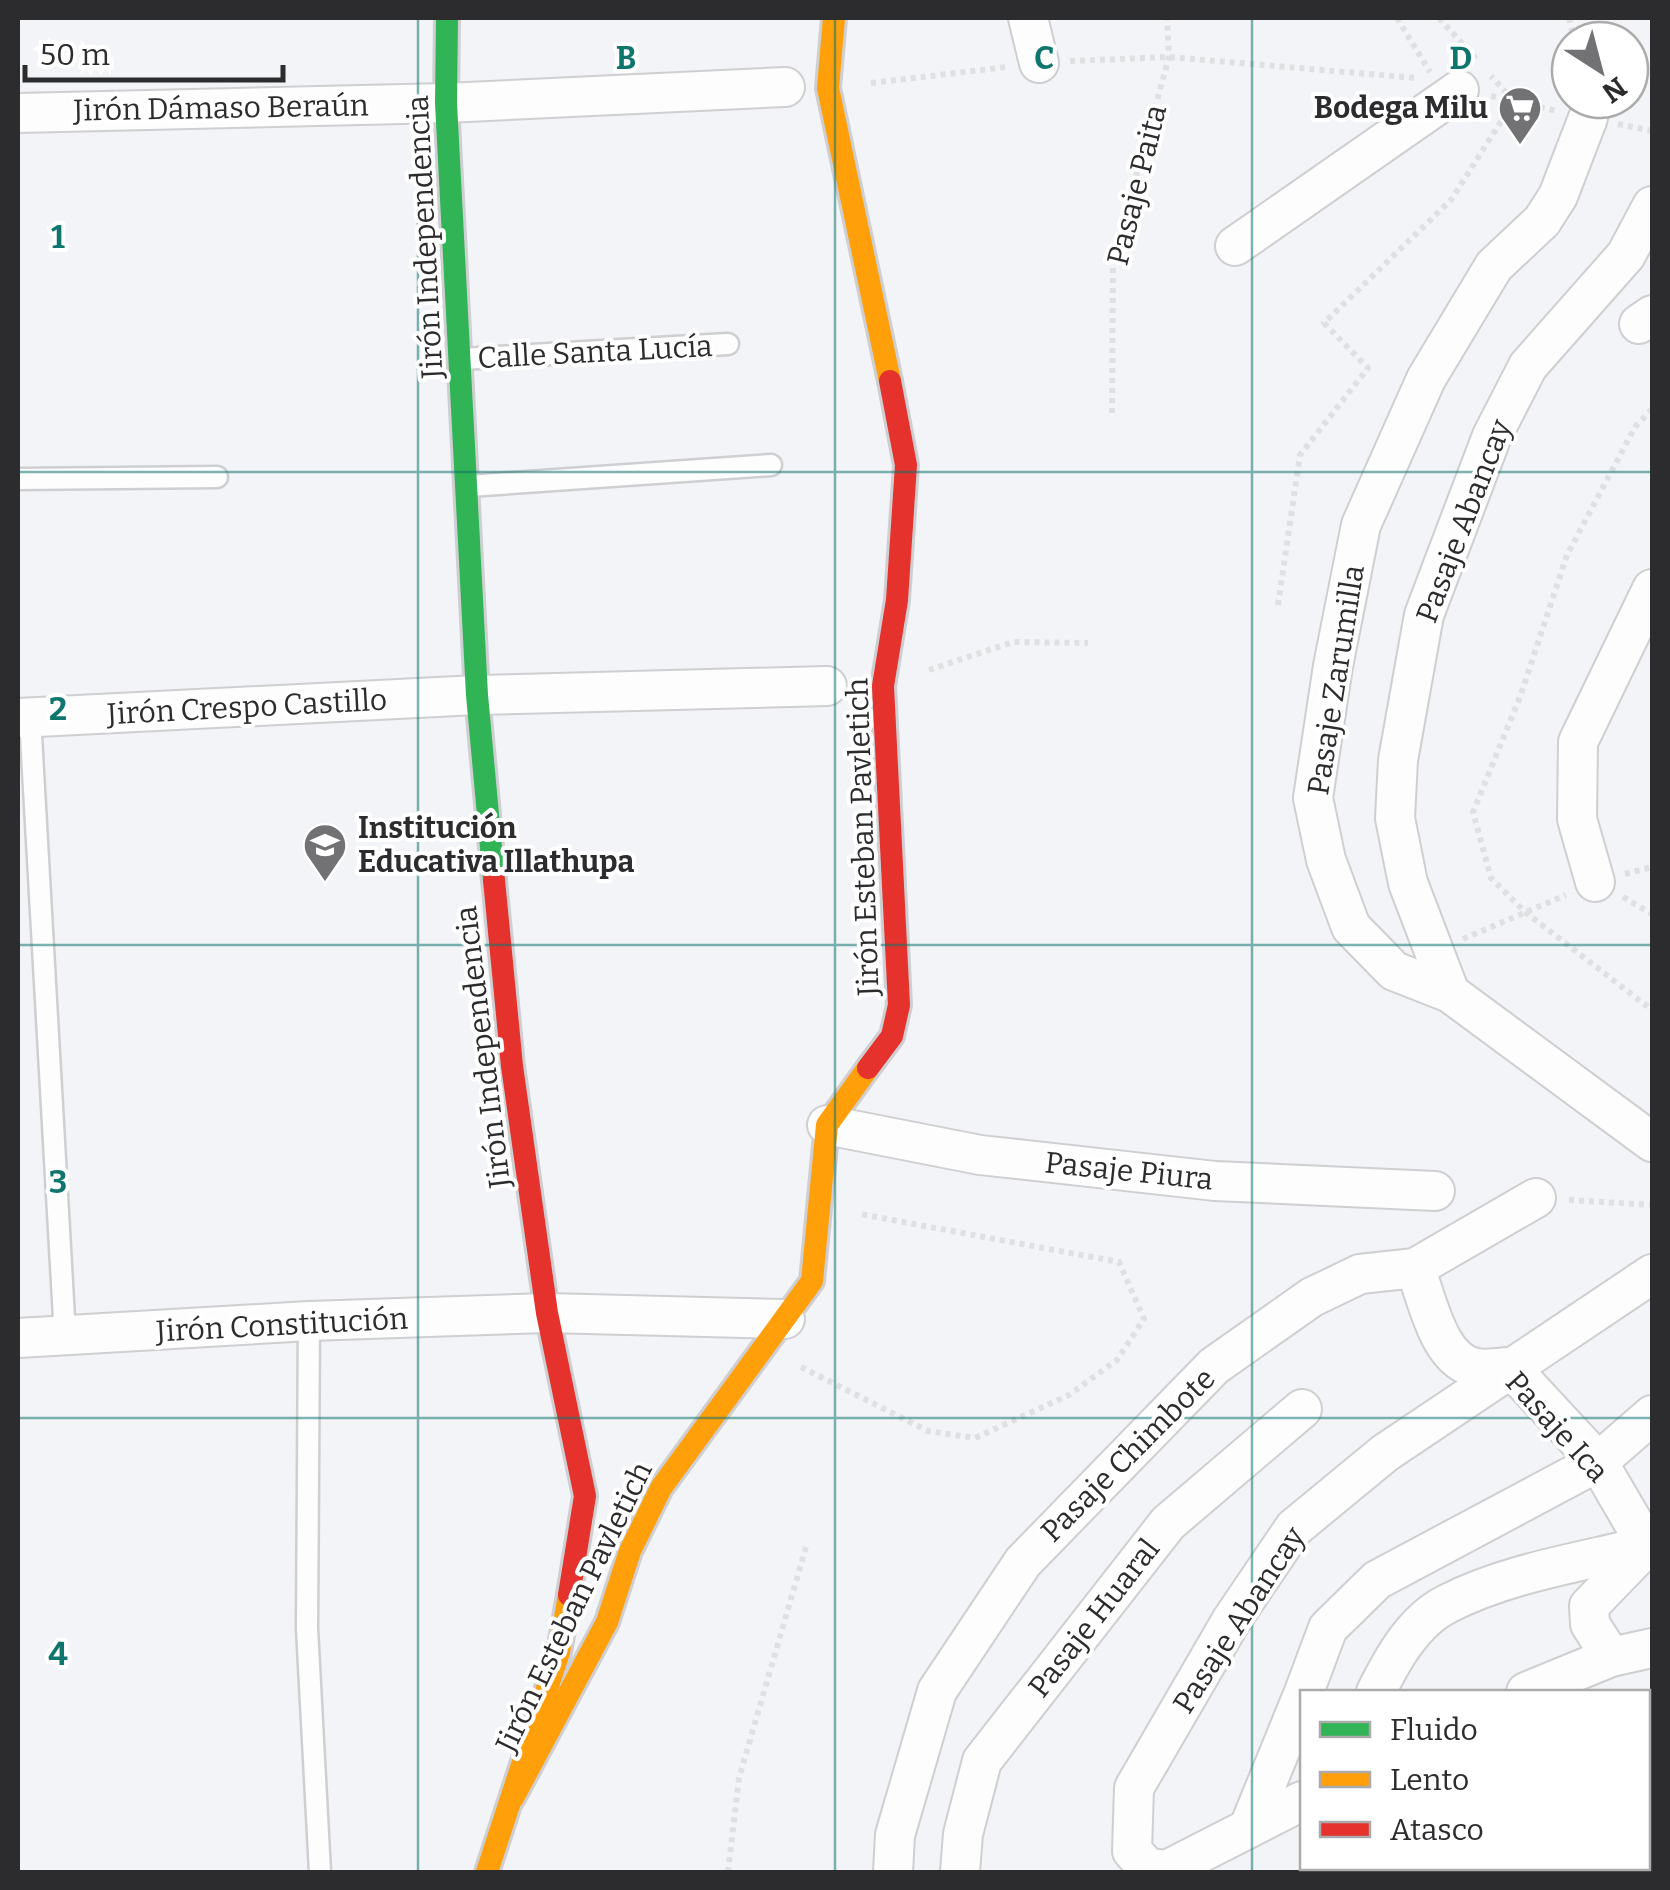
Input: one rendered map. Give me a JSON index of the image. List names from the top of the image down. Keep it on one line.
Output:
{"streets":{"street":["Jirón Dámaso Beraún","Jirón Independencia","Pasaje Abancay","Pasaje Zarumilla","Jirón Crespo Castillo","Jirón Esteban Pavletich","Pasaje Piura","Jirón Constitución","Pasaje Ica","Pasaje Chimbote","Pasaje Huaral"],"lane":["Calle Santa Lucía"],"path":["Pasaje Paita"]},"crossings":[["Jirón Dámaso Beraún","Jirón Independencia"],["Jirón Independencia","Calle Santa Lucía"],["Jirón Independencia","Jirón Crespo Castillo"],["Jirón Independencia","Jirón Esteban Pavletich"],["Jirón Independencia","Jirón Constitución"],["Pasaje Abancay","Pasaje Zarumilla"],["Pasaje Abancay","Pasaje Ica"],["Jirón Esteban Pavletich","Pasaje Piura"],["Jirón Esteban Pavletich","Jirón Constitución"],["Pasaje Ica","Pasaje Chimbote"]],"places":{"supermarket":["Bodega Milu"],"school or university":["Institución Educativa Illathupa"]},"legend":["Fluido","Lento","Atasco"],"scale_bar":"50 m","north":"bottom right","grid":{"columns":["B","C","D"],"rows":["1","2","3","4"]}}
